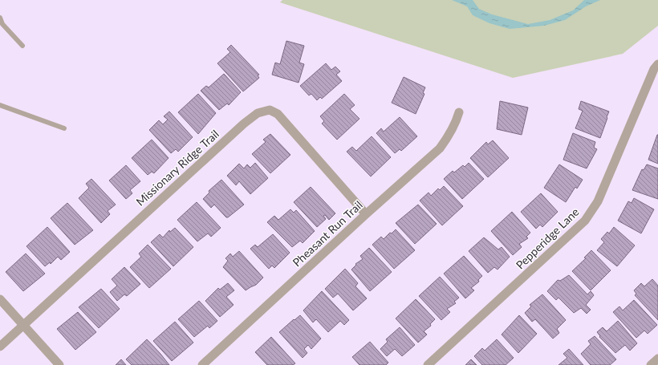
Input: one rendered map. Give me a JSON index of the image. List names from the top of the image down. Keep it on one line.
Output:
{"streets":{"street":["Missionary Ridge Trail","Pheasant Run Trail","Pepperidge Lane"]},"crossings":[["Missionary Ridge Trail","Pheasant Run Trail"]]}
